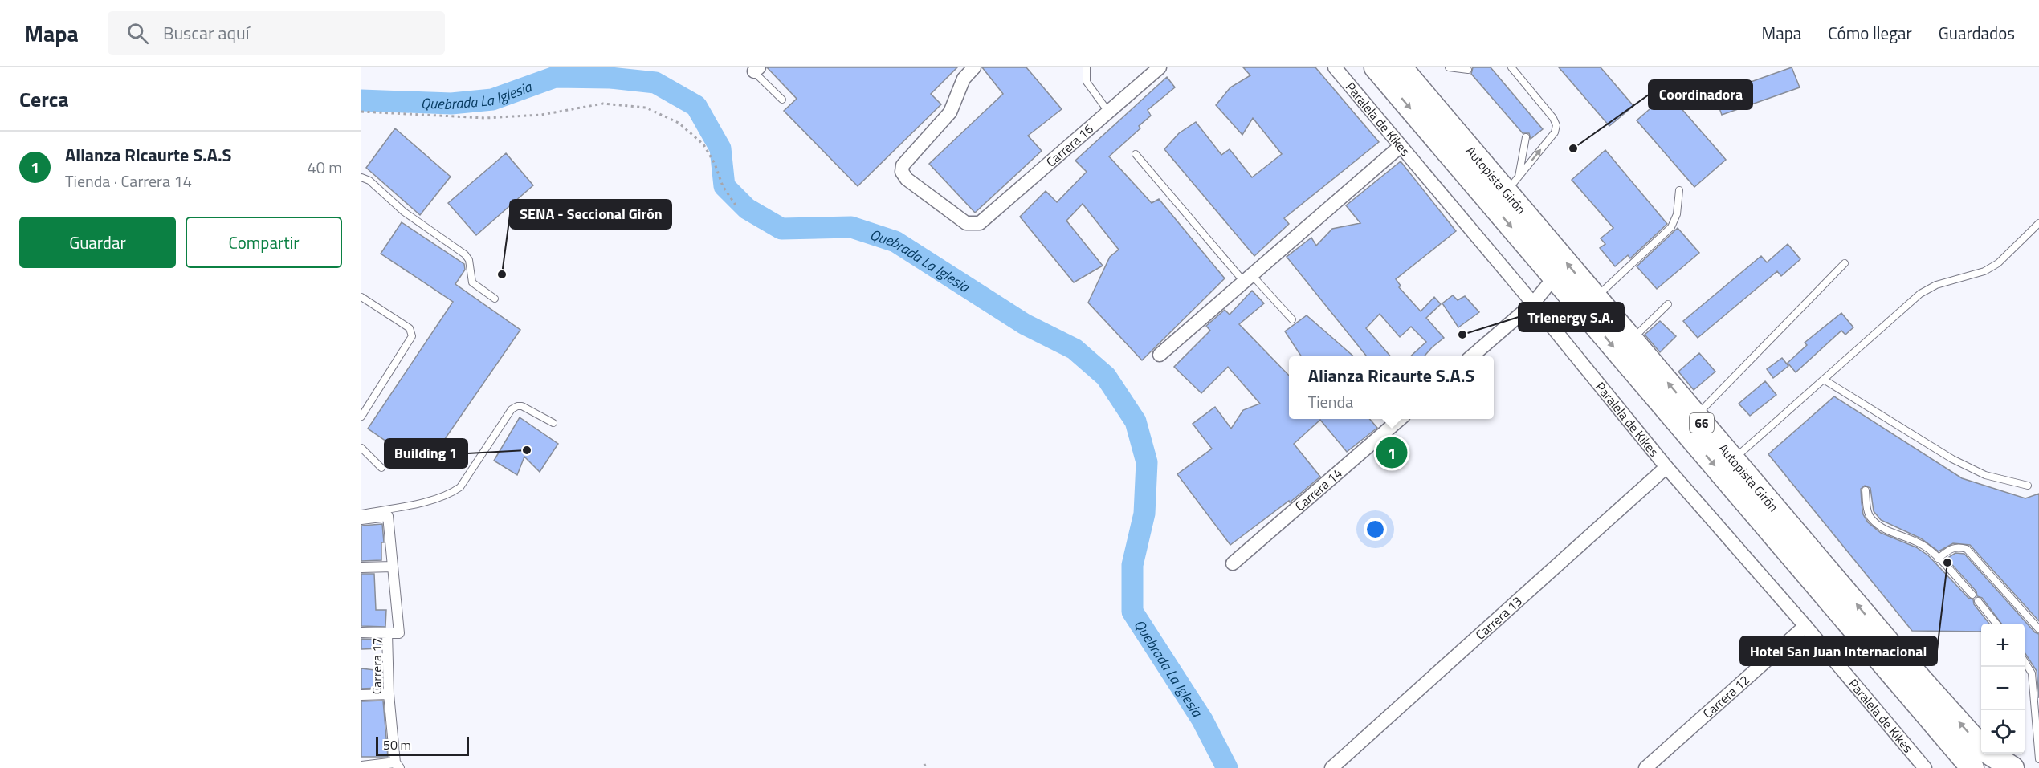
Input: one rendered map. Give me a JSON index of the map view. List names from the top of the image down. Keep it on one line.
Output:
{"streets":{"highway":["Autopista Girón","66"],"street":["Paralela de Kikes","Carrera 16","Carrera 14","Carrera 13","Carrera 17","Carrera 12"]},"crossings":[["Paralela de Kikes","Carrera 13"],["Paralela de Kikes","Carrera 12"]],"water":["Quebrada La Iglesia"],"places":["Coordinadora","SENA - Seccional Girón","Trienergy S.A.","Building 1","Hotel San Juan Internacional"],"scale_bar":"50 m","page":{"header":"Mapa","search":"Buscar aquí","nav":["Mapa","Cómo llegar","Guardados"],"heading":"Cerca","list":[{"mark":"1","name":"Alianza Ricaurte S.A.S","note":"Tienda · Carrera 14","value":"40 m"}],"buttons":["Guardar","Compartir"],"popup":["Alianza Ricaurte S.A.S","Tienda"],"pins":"1","map_buttons":["+","−"],"scale":"50 m"}}
